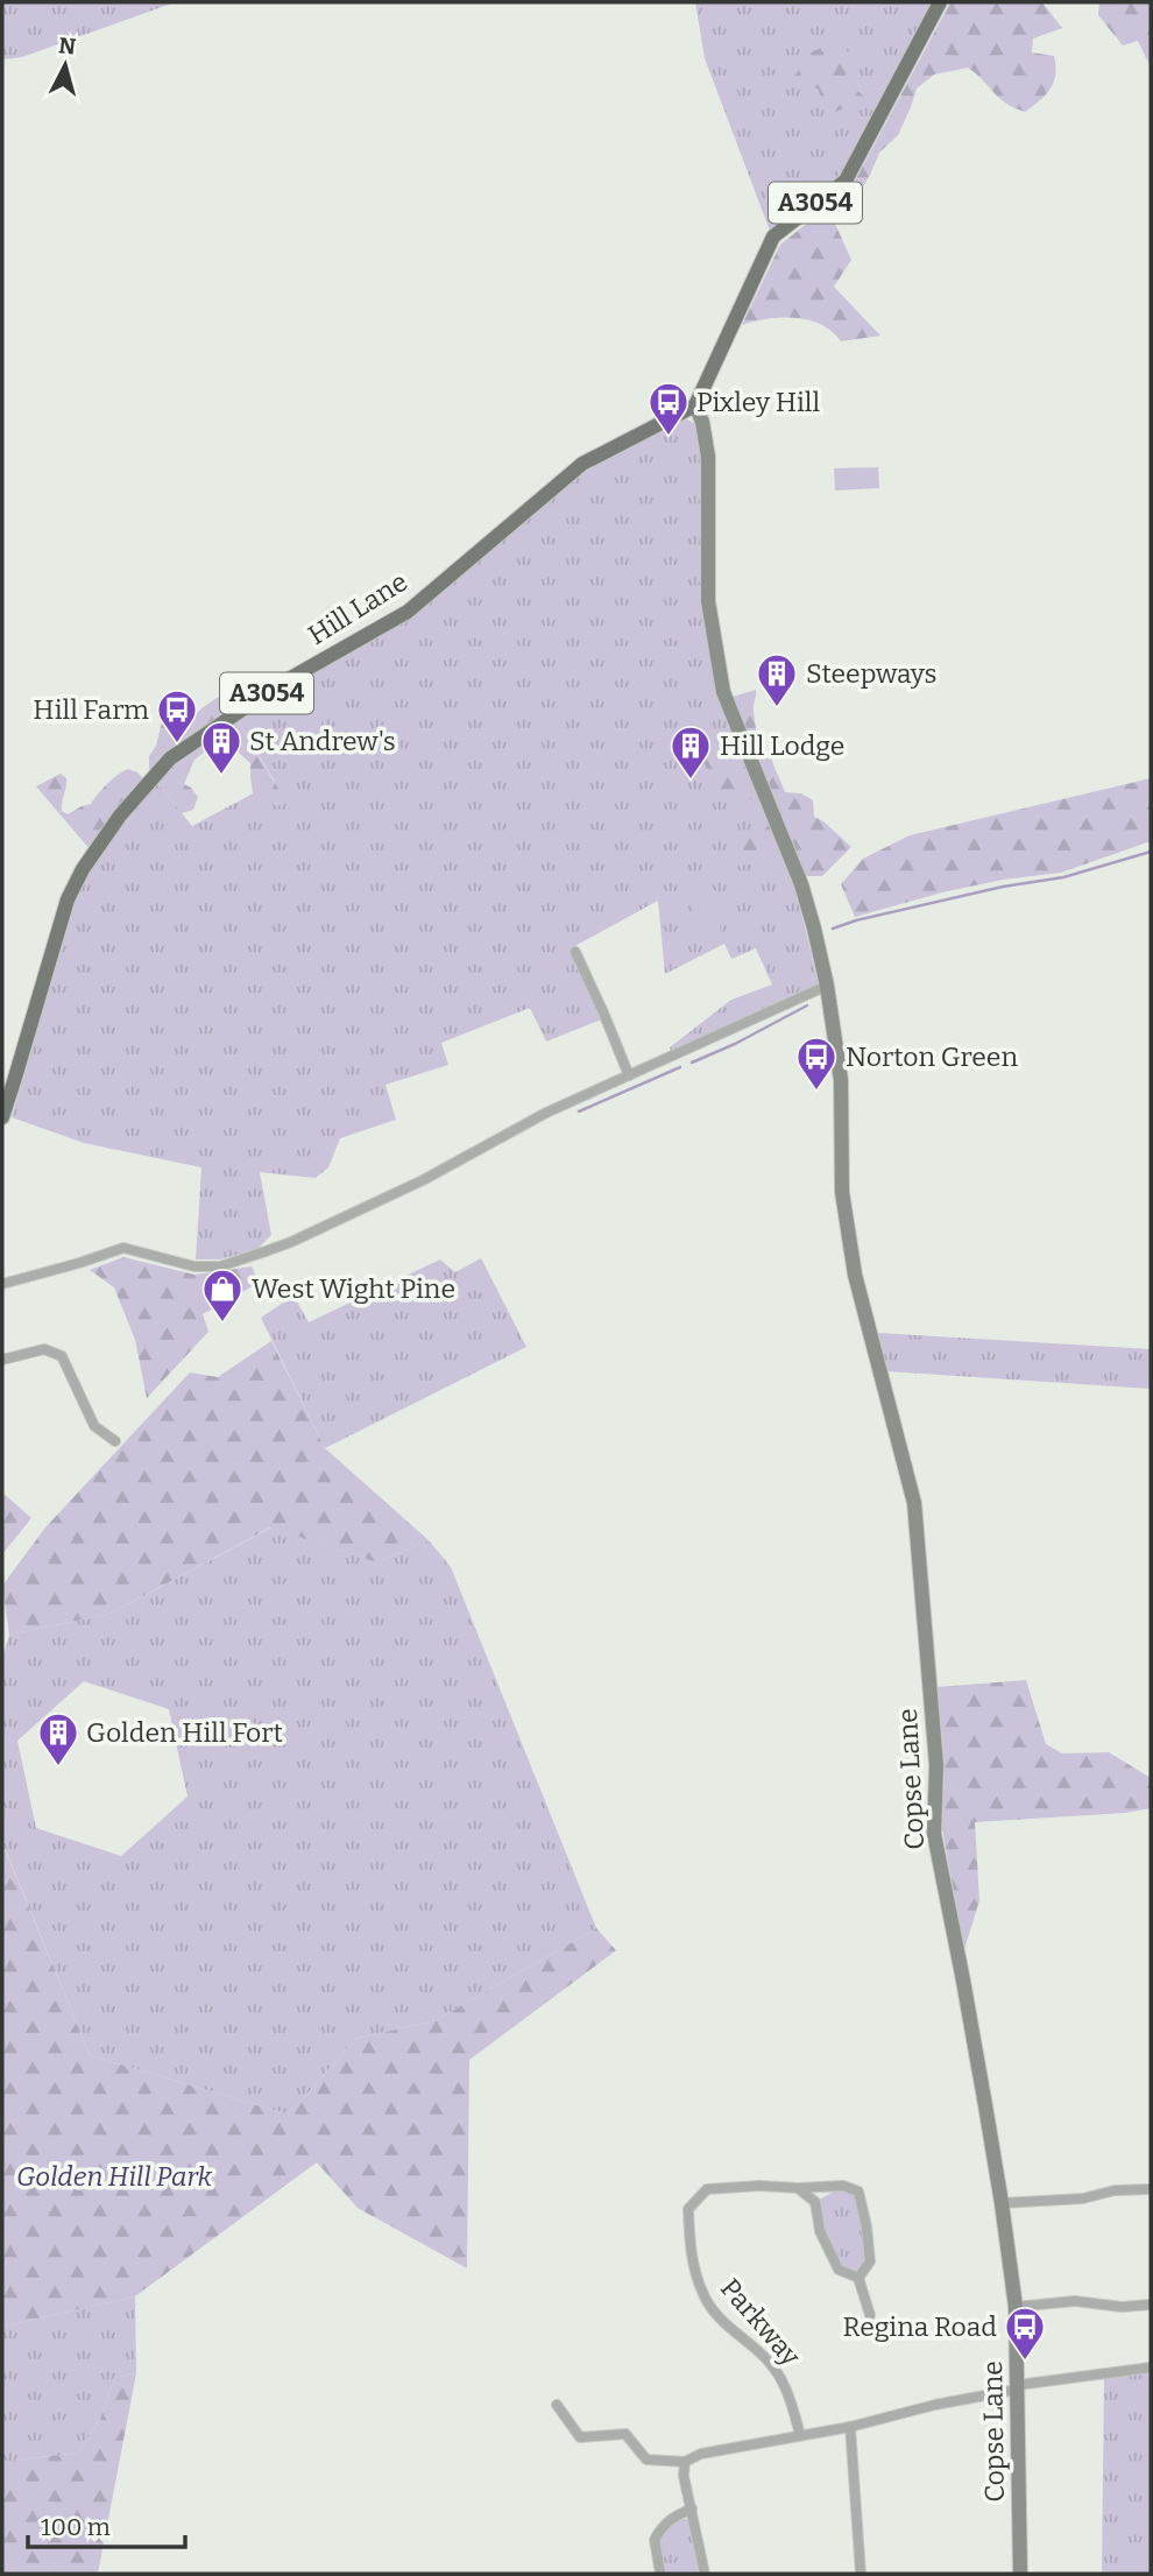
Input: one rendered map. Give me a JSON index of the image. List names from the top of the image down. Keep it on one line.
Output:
{"streets":{"main road":["A3054","Hill Lane"],"street":["Copse Lane","Parkway"]},"crossings":[["A3054","Hill Lane"]],"parks":["Golden Hill Park"],"places":{"bus stop":["Pixley Hill","Hill Farm","Norton Green","Regina Road"],"building":["Steepways","St Andrew's","Hill Lodge","Golden Hill Fort"],"shop":["West Wight Pine"]},"scale_bar":"100 m","north":"top"}
